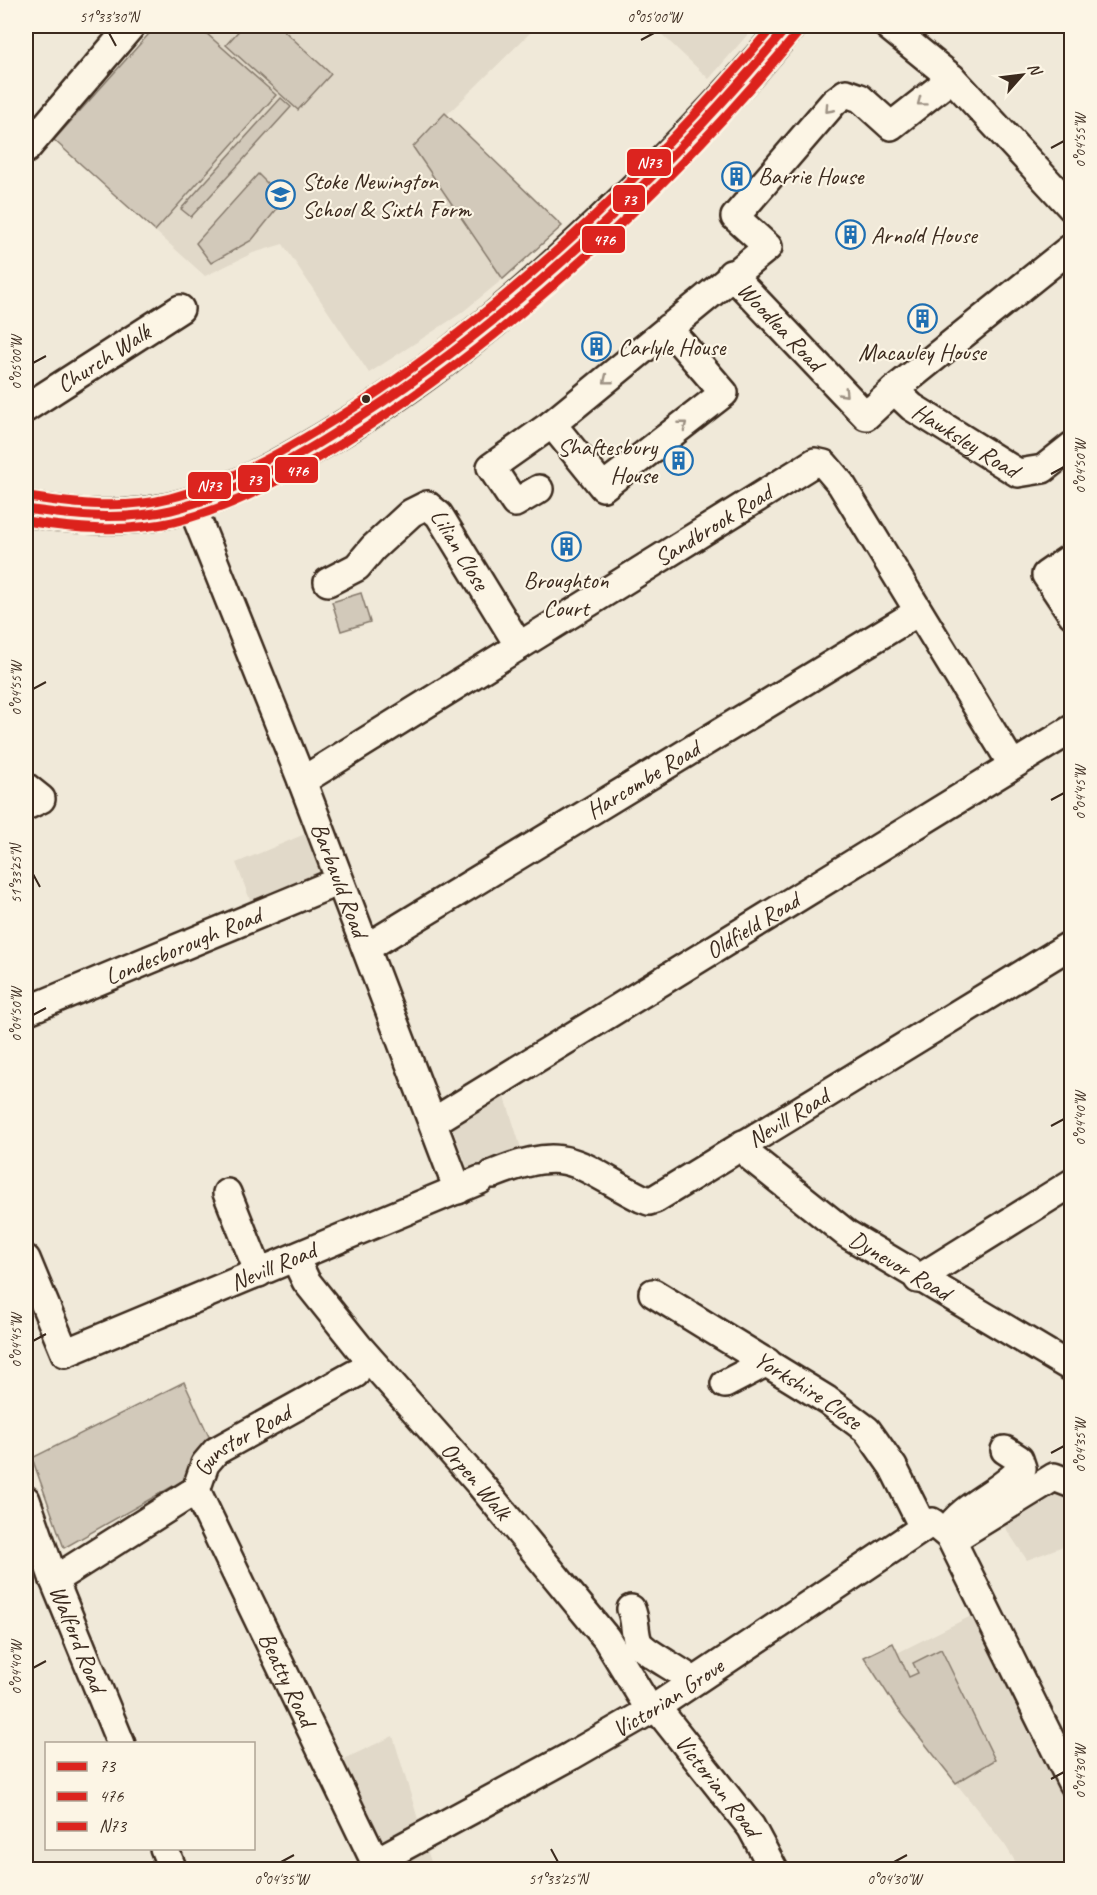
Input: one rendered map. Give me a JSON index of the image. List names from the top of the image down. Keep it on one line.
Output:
{"streets":{"street":["Woodlea Road","Church Walk","Hawksley Road","Sandbrook Road","Lilian Close","Harcombe Road","Barbauld Road","Oldfield Road","Londesborough Road","Nevill Road","Dynevor Road","Yorkshire Close","Gunstor Road","Orpen Walk","Walford Road","Beatty Road","Victorian Grove","Victorian Road"]},"crossings":[["Woodlea Road","Hawksley Road"],["Sandbrook Road","Lilian Close"],["Sandbrook Road","Harcombe Road"],["Sandbrook Road","Barbauld Road"],["Sandbrook Road","Oldfield Road"],["Harcombe Road","Barbauld Road"],["Barbauld Road","Oldfield Road"],["Barbauld Road","Londesborough Road"],["Barbauld Road","Nevill Road"],["Nevill Road","Dynevor Road"],["Nevill Road","Orpen Walk"],["Yorkshire Close","Victorian Grove"],["Gunstor Road","Walford Road"],["Gunstor Road","Beatty Road"],["Orpen Walk","Victorian Grove"],["Orpen Walk","Victorian Road"],["Beatty Road","Victorian Grove"],["Victorian Grove","Victorian Road"]],"places":{"building":["Barrie House","Arnold House","Macauley House","Carlyle House","Shaftesbury House","Broughton Court"],"school or university":["Stoke Newington School & Sixth Form"]},"lines":["transit line 73","transit line N73","transit line 476"],"legend":["73","476","N73"],"north":"top right","coordinates":["51°33'30\"N","0°05'00\"W","0°04'55\"W","0°04'50\"W","0°04'45\"W","51°33'25\"N","0°04'40\"W","0°04'35\"W","0°04'30\"W"]}
